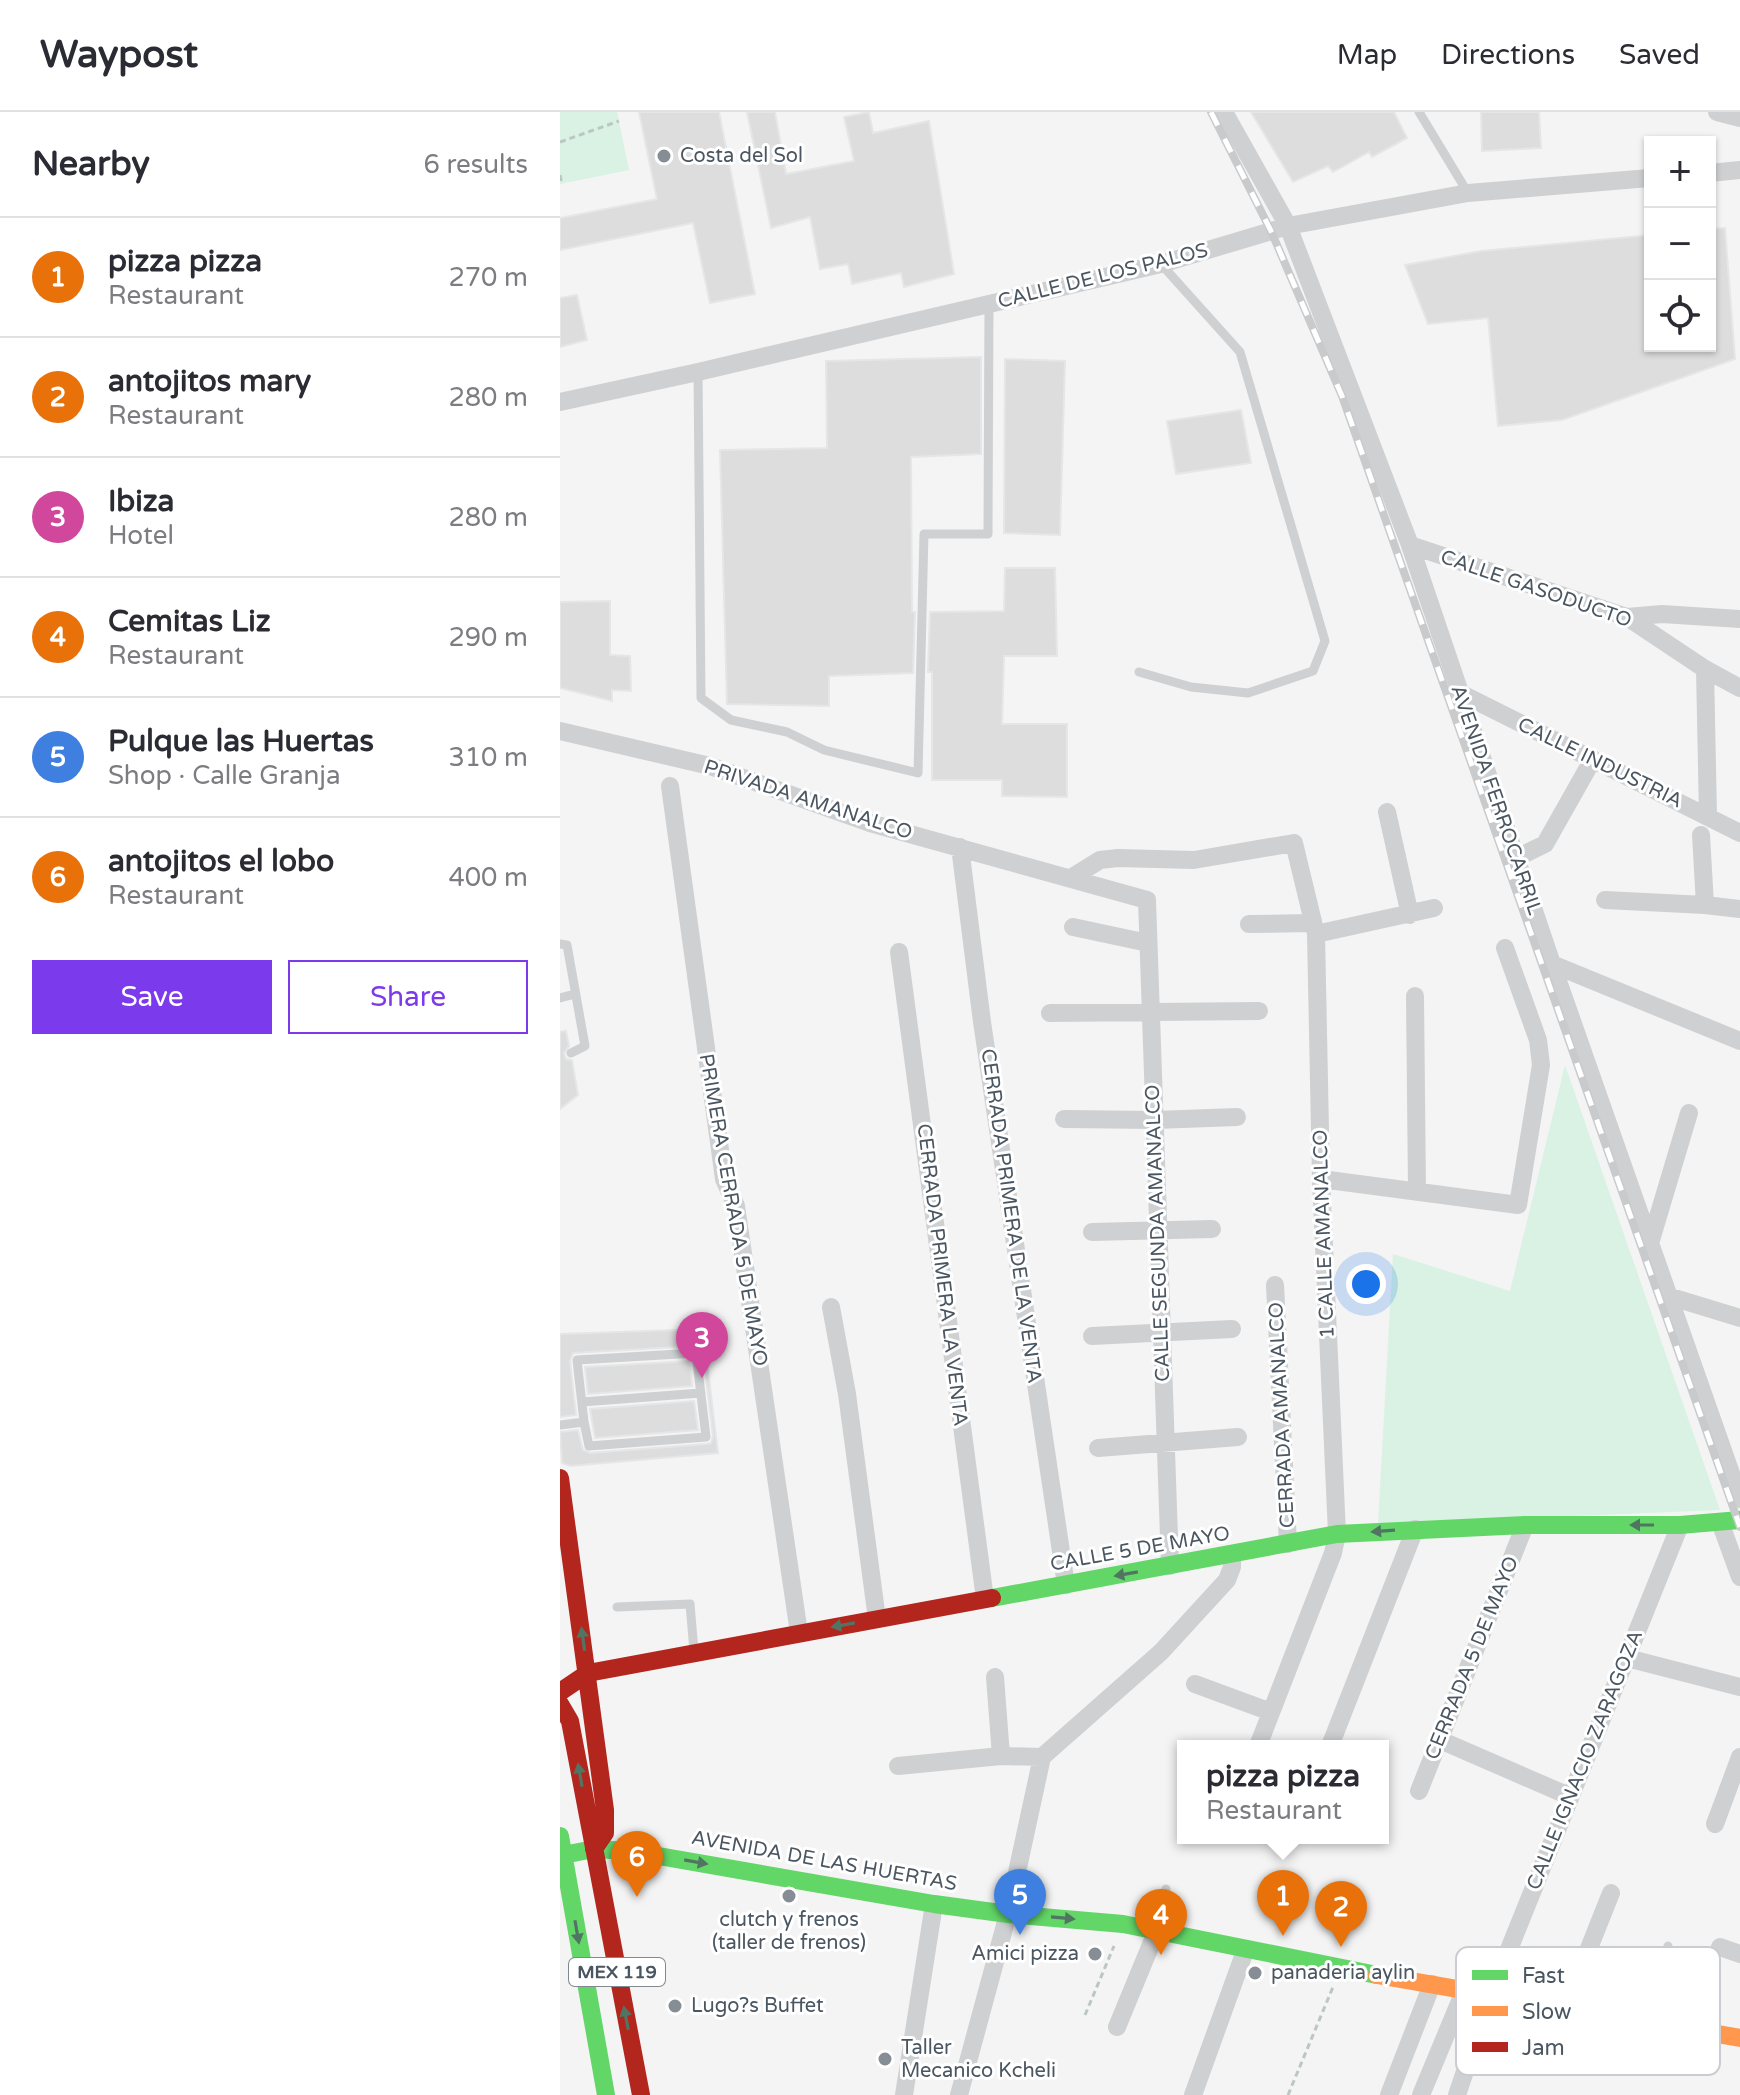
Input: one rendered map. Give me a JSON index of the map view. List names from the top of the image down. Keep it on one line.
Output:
{"streets":{"street":["CALLE DE LOS PALOS","CALLE GASODUCTO","CALLE INDUSTRIA","PRIVADA AMANALCO","AVENIDA FERROCARRIL","PRIMERA CERRADA 5 DE MAYO","CERRADA PRIMERA DE LA VENTA","CALLE SEGUNDA AMANALCO","1 CALLE AMANALCO","CERRADA PRIMERA LA VENTA","CERRADA AMANALCO","CALLE 5 DE MAYO","CERRADA 5 DE MAYO","CALLE IGNACIO ZARAGOZA","AVENIDA DE LAS HUERTAS","MEX 119"]},"crossings":[["CALLE DE LOS PALOS","AVENIDA FERROCARRIL"],["CALLE GASODUCTO","AVENIDA FERROCARRIL"],["CALLE INDUSTRIA","AVENIDA FERROCARRIL"],["PRIVADA AMANALCO","CERRADA PRIMERA DE LA VENTA"],["PRIVADA AMANALCO","CALLE SEGUNDA AMANALCO"],["PRIVADA AMANALCO","1 CALLE AMANALCO"],["PRIMERA CERRADA 5 DE MAYO","CALLE 5 DE MAYO"],["CERRADA PRIMERA DE LA VENTA","CALLE 5 DE MAYO"],["CALLE SEGUNDA AMANALCO","CALLE 5 DE MAYO"],["1 CALLE AMANALCO","CALLE 5 DE MAYO"],["CERRADA PRIMERA LA VENTA","CALLE 5 DE MAYO"],["CERRADA AMANALCO","CALLE 5 DE MAYO"],["CALLE 5 DE MAYO","CERRADA 5 DE MAYO"],["CALLE 5 DE MAYO","CALLE IGNACIO ZARAGOZA"],["AVENIDA DE LAS HUERTAS","MEX 119"]],"one_way":["AVENIDA DE LAS HUERTAS"],"places":["Costa del Sol","clutch y frenos (taller de frenos)","Amici pizza","panaderia aylin","Lugo?s Buffet","Taller Mecanico Kcheli"],"legend":["Fast","Slow","Jam"],"page":{"header":"Waypost","nav":["Map","Directions","Saved"],"heading":["Nearby","6 results"],"map_buttons":["+","−"],"list":[{"mark":"1","name":"pizza pizza","note":"Restaurant","value":"270 m"},{"mark":"2","name":"antojitos mary","note":"Restaurant","value":"280 m"},{"mark":"3","name":"Ibiza","note":"Hotel","value":"280 m"},{"mark":"4","name":"Cemitas Liz","note":"Restaurant","value":"290 m"},{"mark":"5","name":"Pulque las Huertas","note":"Shop · Calle Granja","value":"310 m"},{"mark":"6","name":"antojitos el lobo","note":"Restaurant","value":"400 m"}],"buttons":["Save","Share"],"pins":["3","6","5","1","2","4"],"popup":["pizza pizza","Restaurant"]}}
